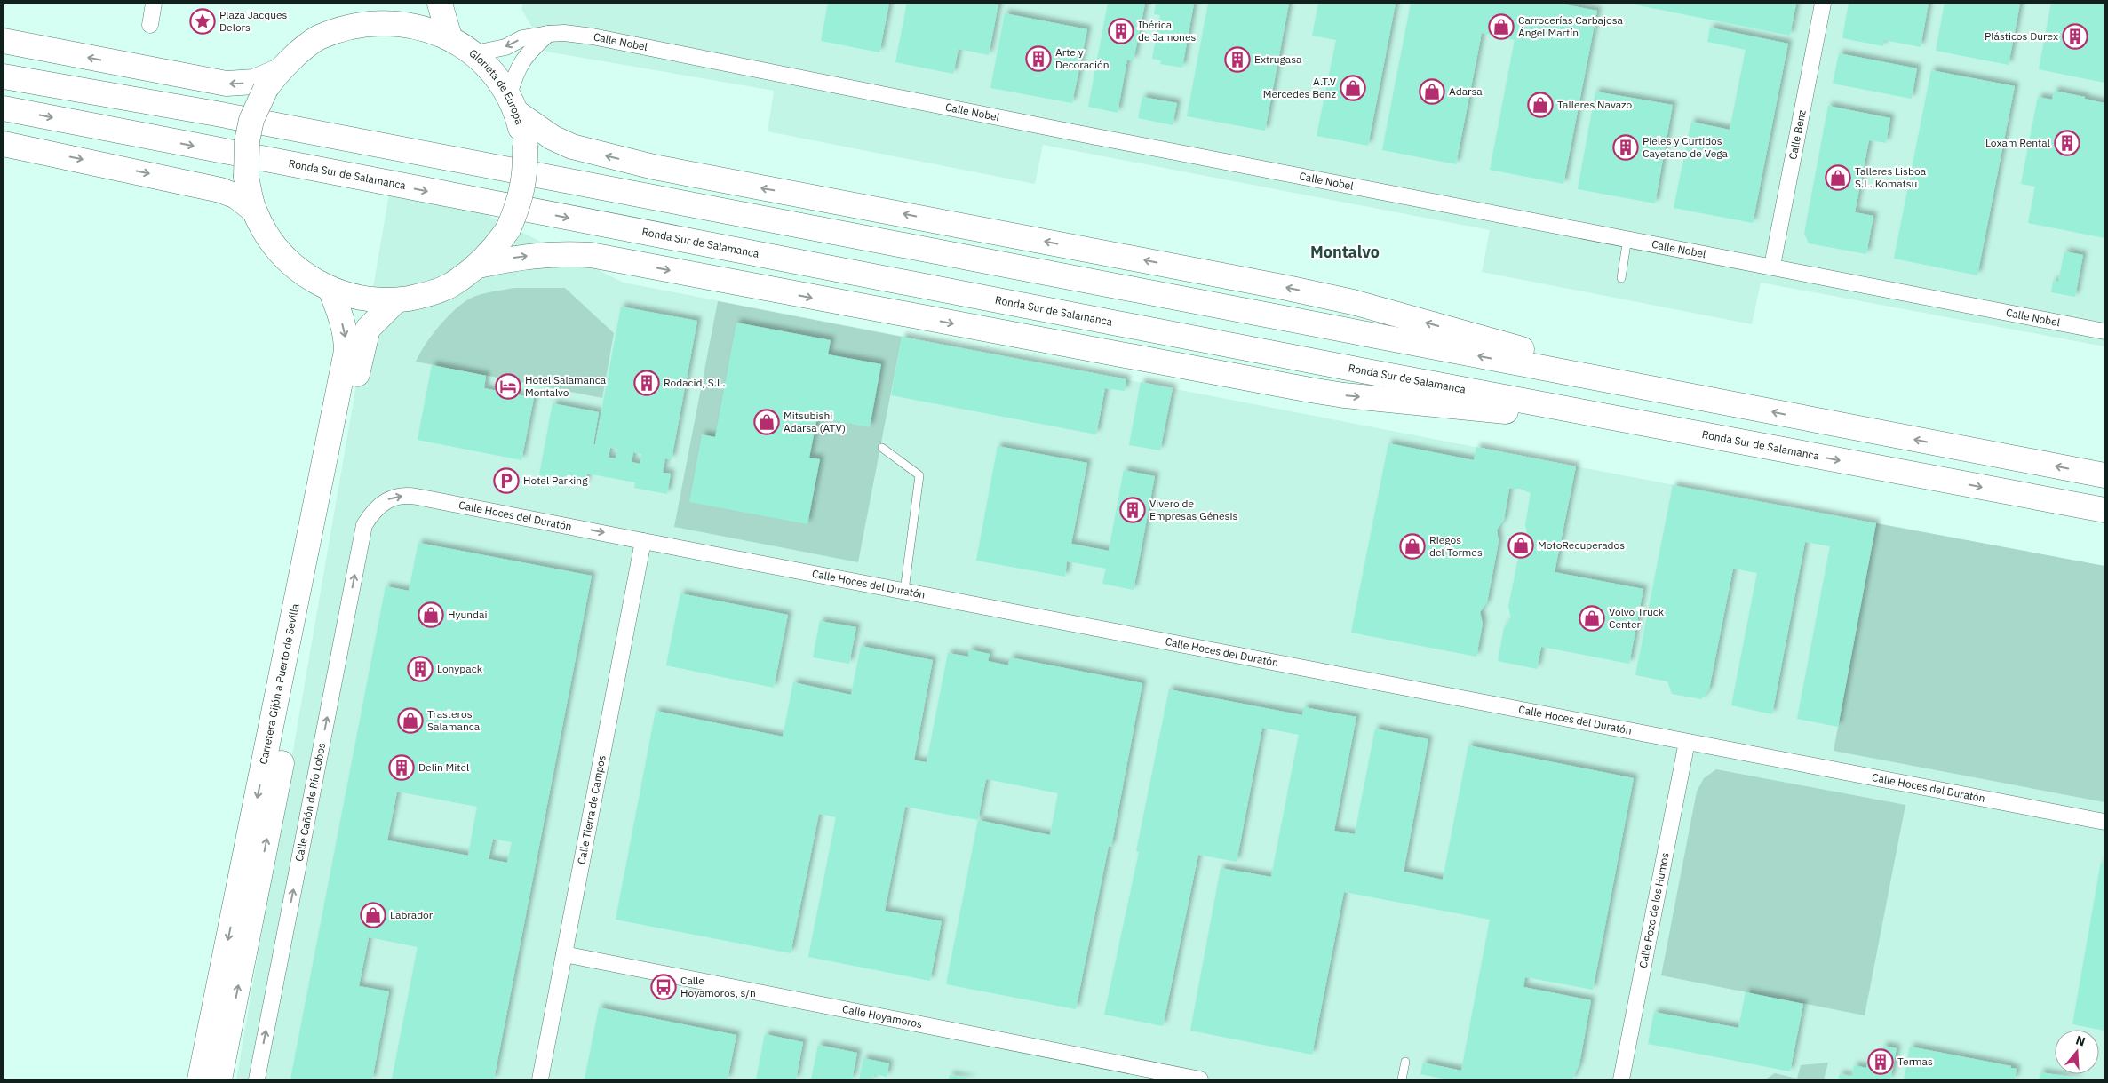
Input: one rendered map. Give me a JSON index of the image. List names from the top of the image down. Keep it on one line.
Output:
{"streets":{"highway":["Glorieta de Europa","Ronda Sur de Salamanca","Carretera Gijón a Puerto de Sevilla"],"street":["Calle Nobel","Calle Benz","Calle Hoces del Duratón","Calle Cañón de Río Lobos","Calle Tierra de Campos","Calle Pozo de los Humos","Calle Hoyamoros"]},"crossings":[["Calle Nobel","Glorieta de Europa"],["Calle Nobel","Calle Benz"],["Glorieta de Europa","Carretera Gijón a Puerto de Sevilla"],["Calle Hoces del Duratón","Calle Cañón de Río Lobos"],["Calle Hoces del Duratón","Calle Tierra de Campos"],["Calle Hoces del Duratón","Calle Pozo de los Humos"],["Calle Tierra de Campos","Calle Hoyamoros"]],"one_way":["Calle Cañón de Río Lobos"],"districts":["Montalvo"],"places":{"place":["Plaza Jacques Delors"],"shop":["Carrocerías Carbajosa Ángel Martín","A.T.V Mercedes Benz","Adarsa","Talleres Navazo","Talleres Lisboa S.L. Komatsu","Mitsubishi Adarsa (ATV)","MotoRecuperados","Riegos del Tormes","Hyundai","Volvo Truck Center","Trasteros Salamanca","Labrador"],"building":["Ibérica de Jamones","Plásticos Durex","Arte y Decoración","Extrugasa","Loxam Rental","Pieles y Curtidos Cayetano de Vega","Rodacid, S.L.","Vivero de Empresas Génesis","Lonypack","Delin Mitel","Termas"],"hotel":["Hotel Salamanca Montalvo"],"parking":["Hotel Parking"],"bus stop":["Calle Hoyamoros, s/n"]},"north":"top"}
